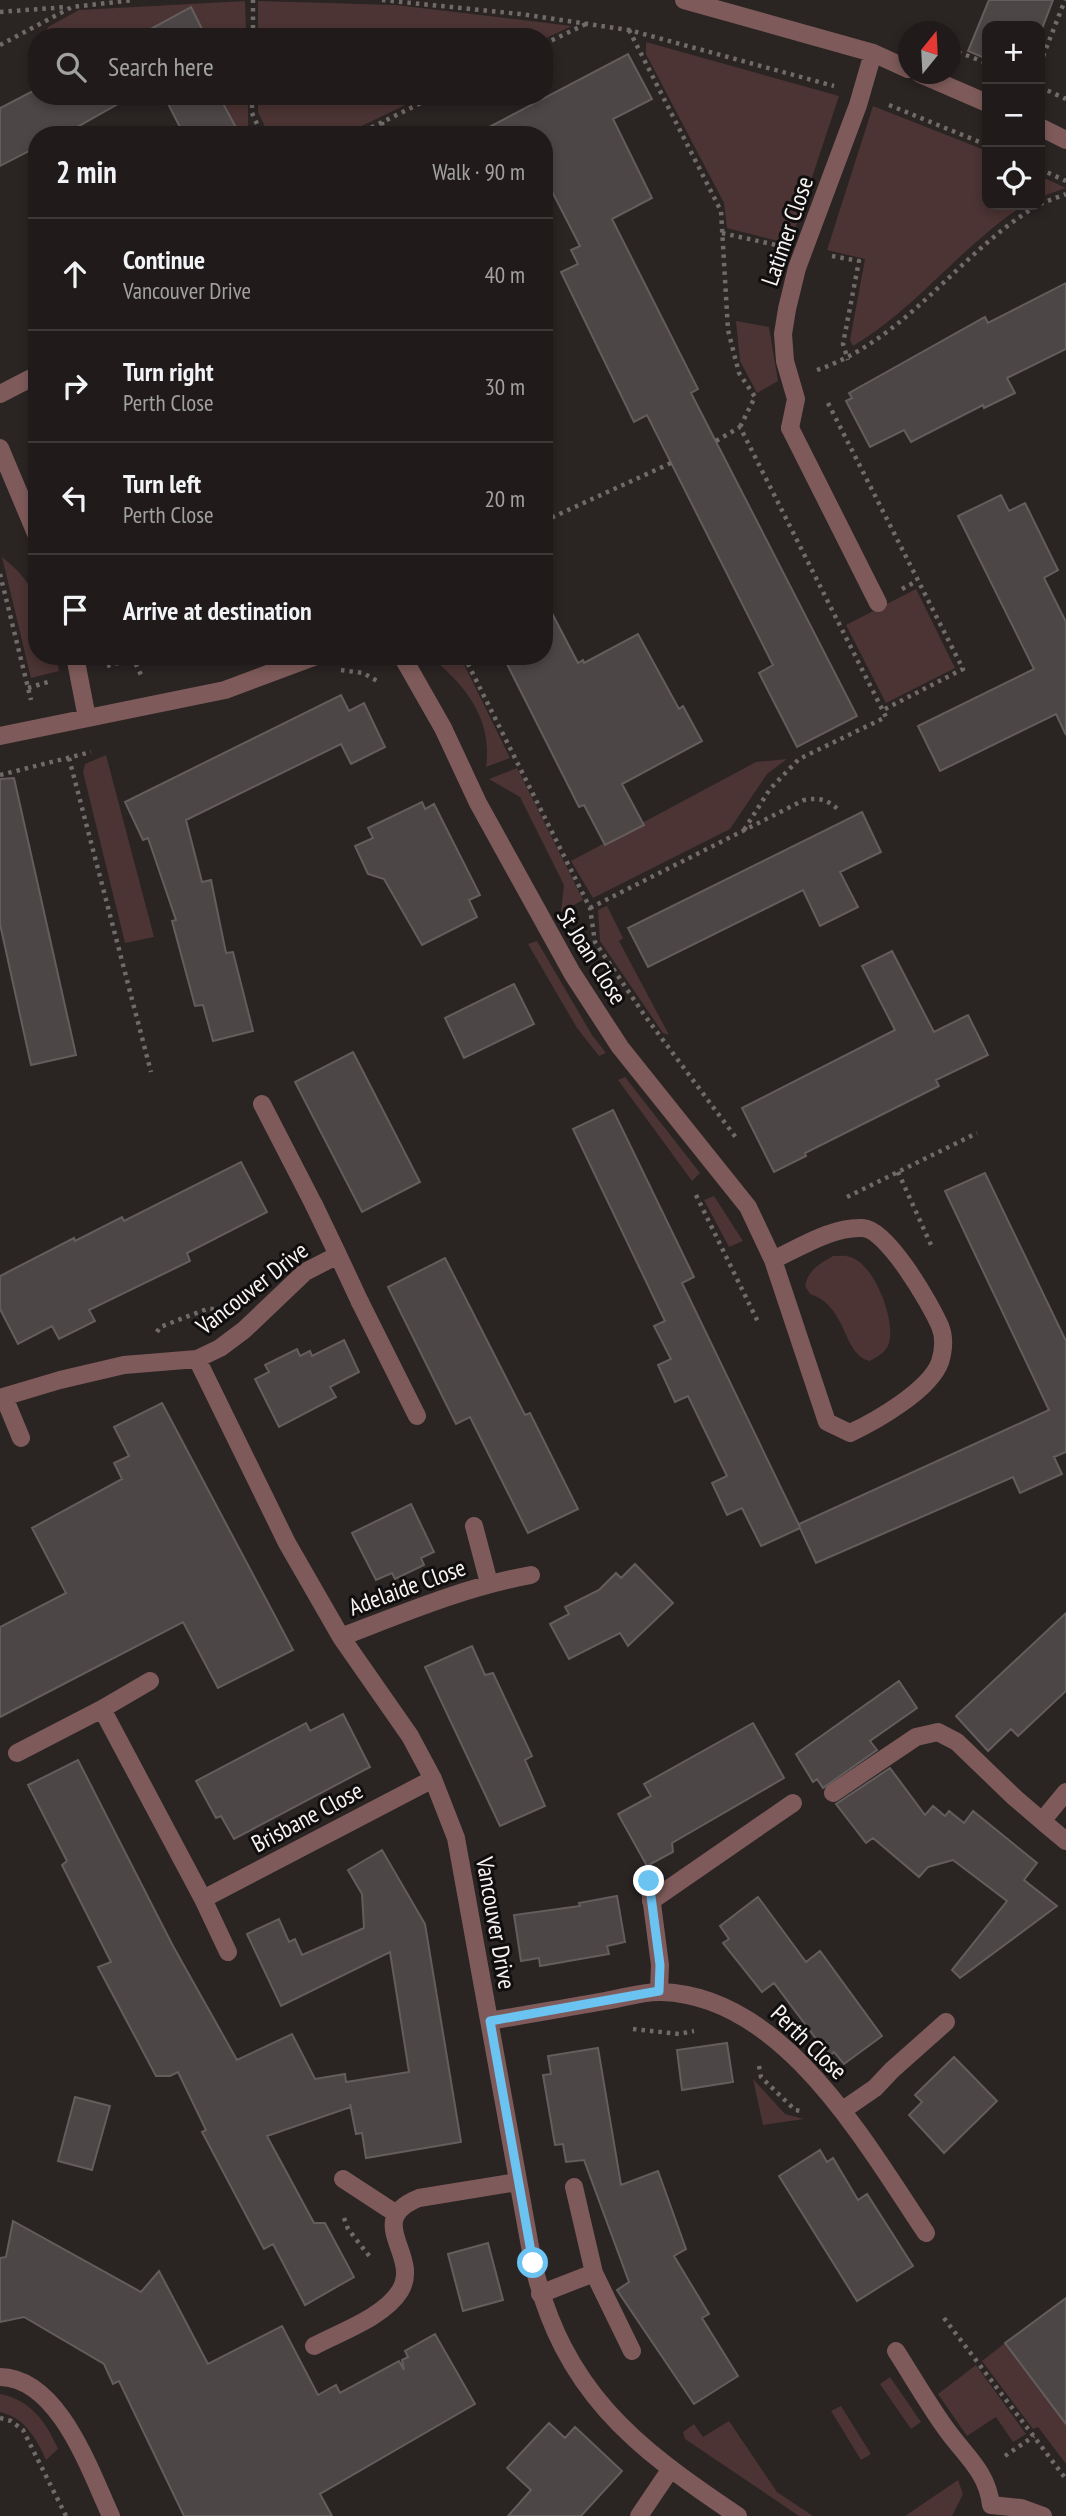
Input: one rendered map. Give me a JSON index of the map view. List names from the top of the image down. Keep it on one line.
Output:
{"streets":{"street":["Latimer Close","St Joan Close","Vancouver Drive","Adelaide Close","Brisbane Close","Perth Close"]},"crossings":[["Vancouver Drive","Adelaide Close"],["Vancouver Drive","Brisbane Close"],["Vancouver Drive","Perth Close"]],"north":"top","page":{"map_buttons":["+","−"],"search":"Search here","heading":["2 min","Walk · 90 m"],"list":[["Continue","Vancouver Drive","40 m"],["Turn right","Perth Close","30 m"],["Turn left","Perth Close","20 m"],"Arrive at destination"]}}
